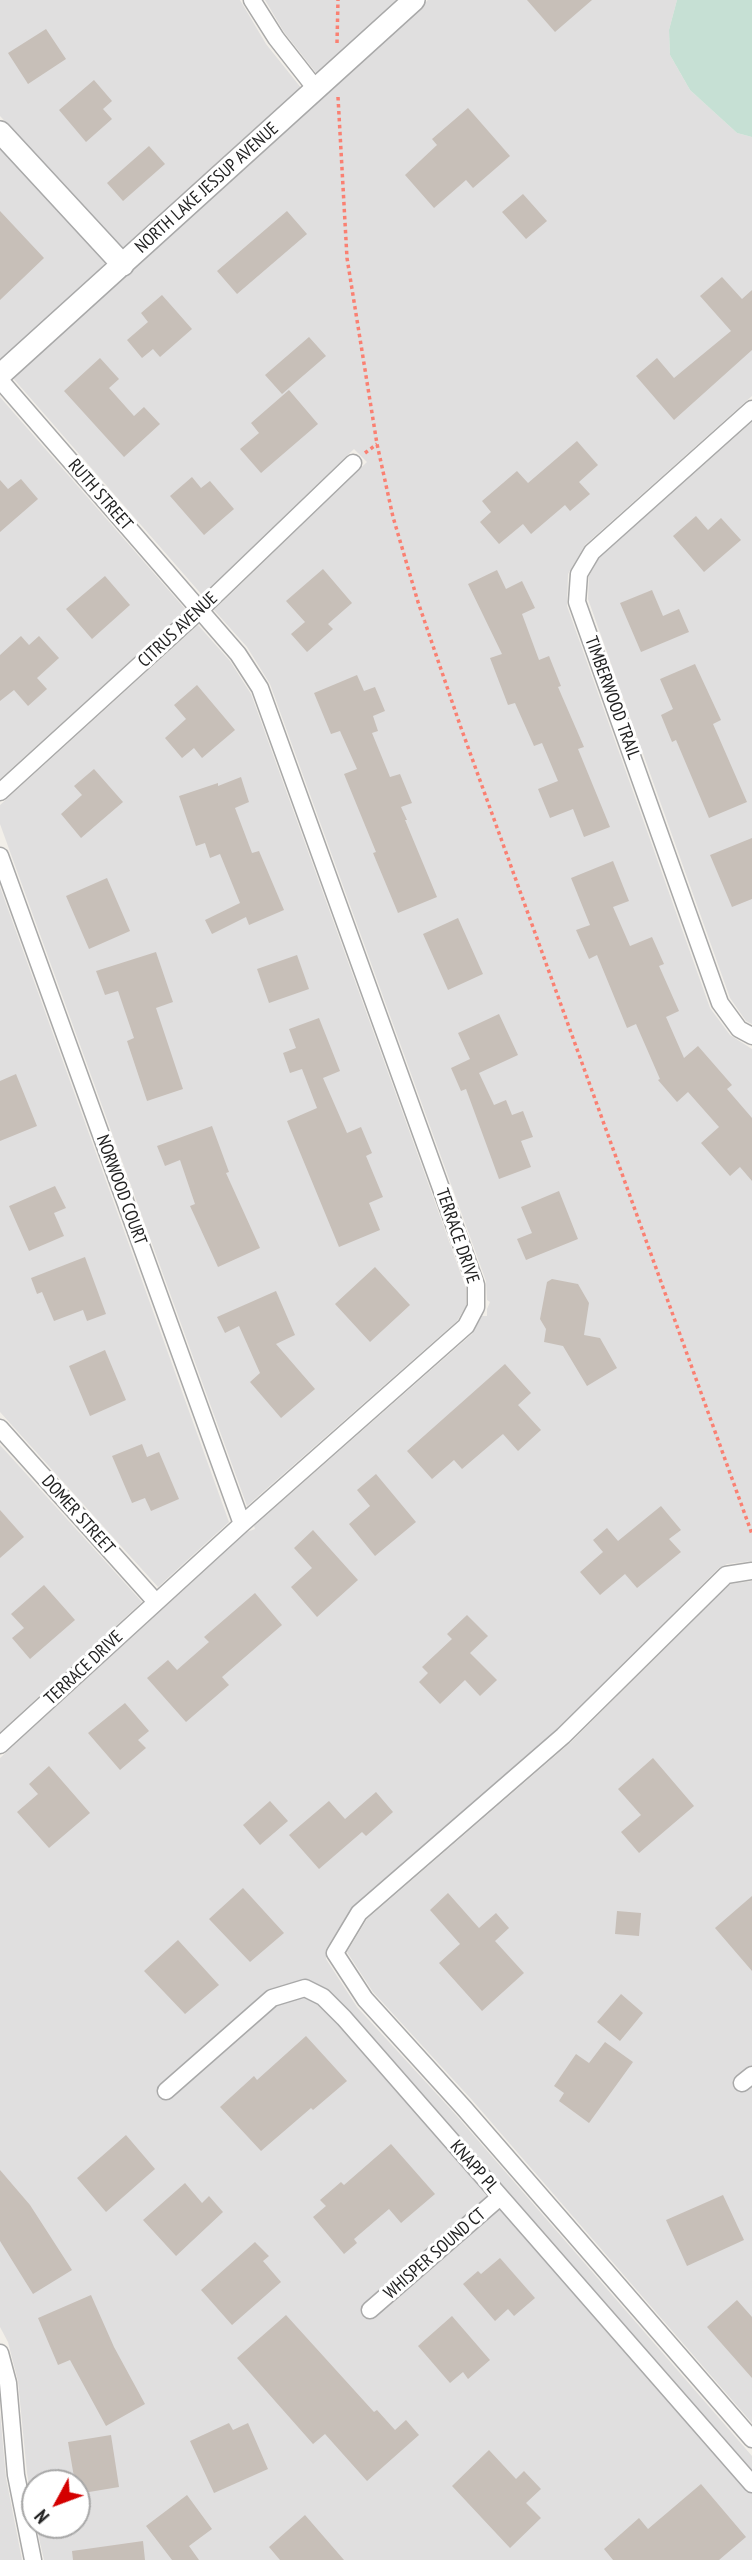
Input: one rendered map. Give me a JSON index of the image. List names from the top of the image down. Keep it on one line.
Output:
{"streets":{"street":["NORTH LAKE JESSUP AVENUE","RUTH STREET","CITRUS AVENUE","TIMBERWOOD TRAIL","NORWOOD COURT","TERRACE DRIVE","DOMER STREET","KNAPP PL","WHISPER SOUND CT"]},"crossings":[["NORTH LAKE JESSUP AVENUE","RUTH STREET"],["RUTH STREET","CITRUS AVENUE"],["RUTH STREET","TERRACE DRIVE"],["CITRUS AVENUE","TERRACE DRIVE"],["NORWOOD COURT","TERRACE DRIVE"],["TERRACE DRIVE","DOMER STREET"],["KNAPP PL","WHISPER SOUND CT"]],"north":"bottom left"}
